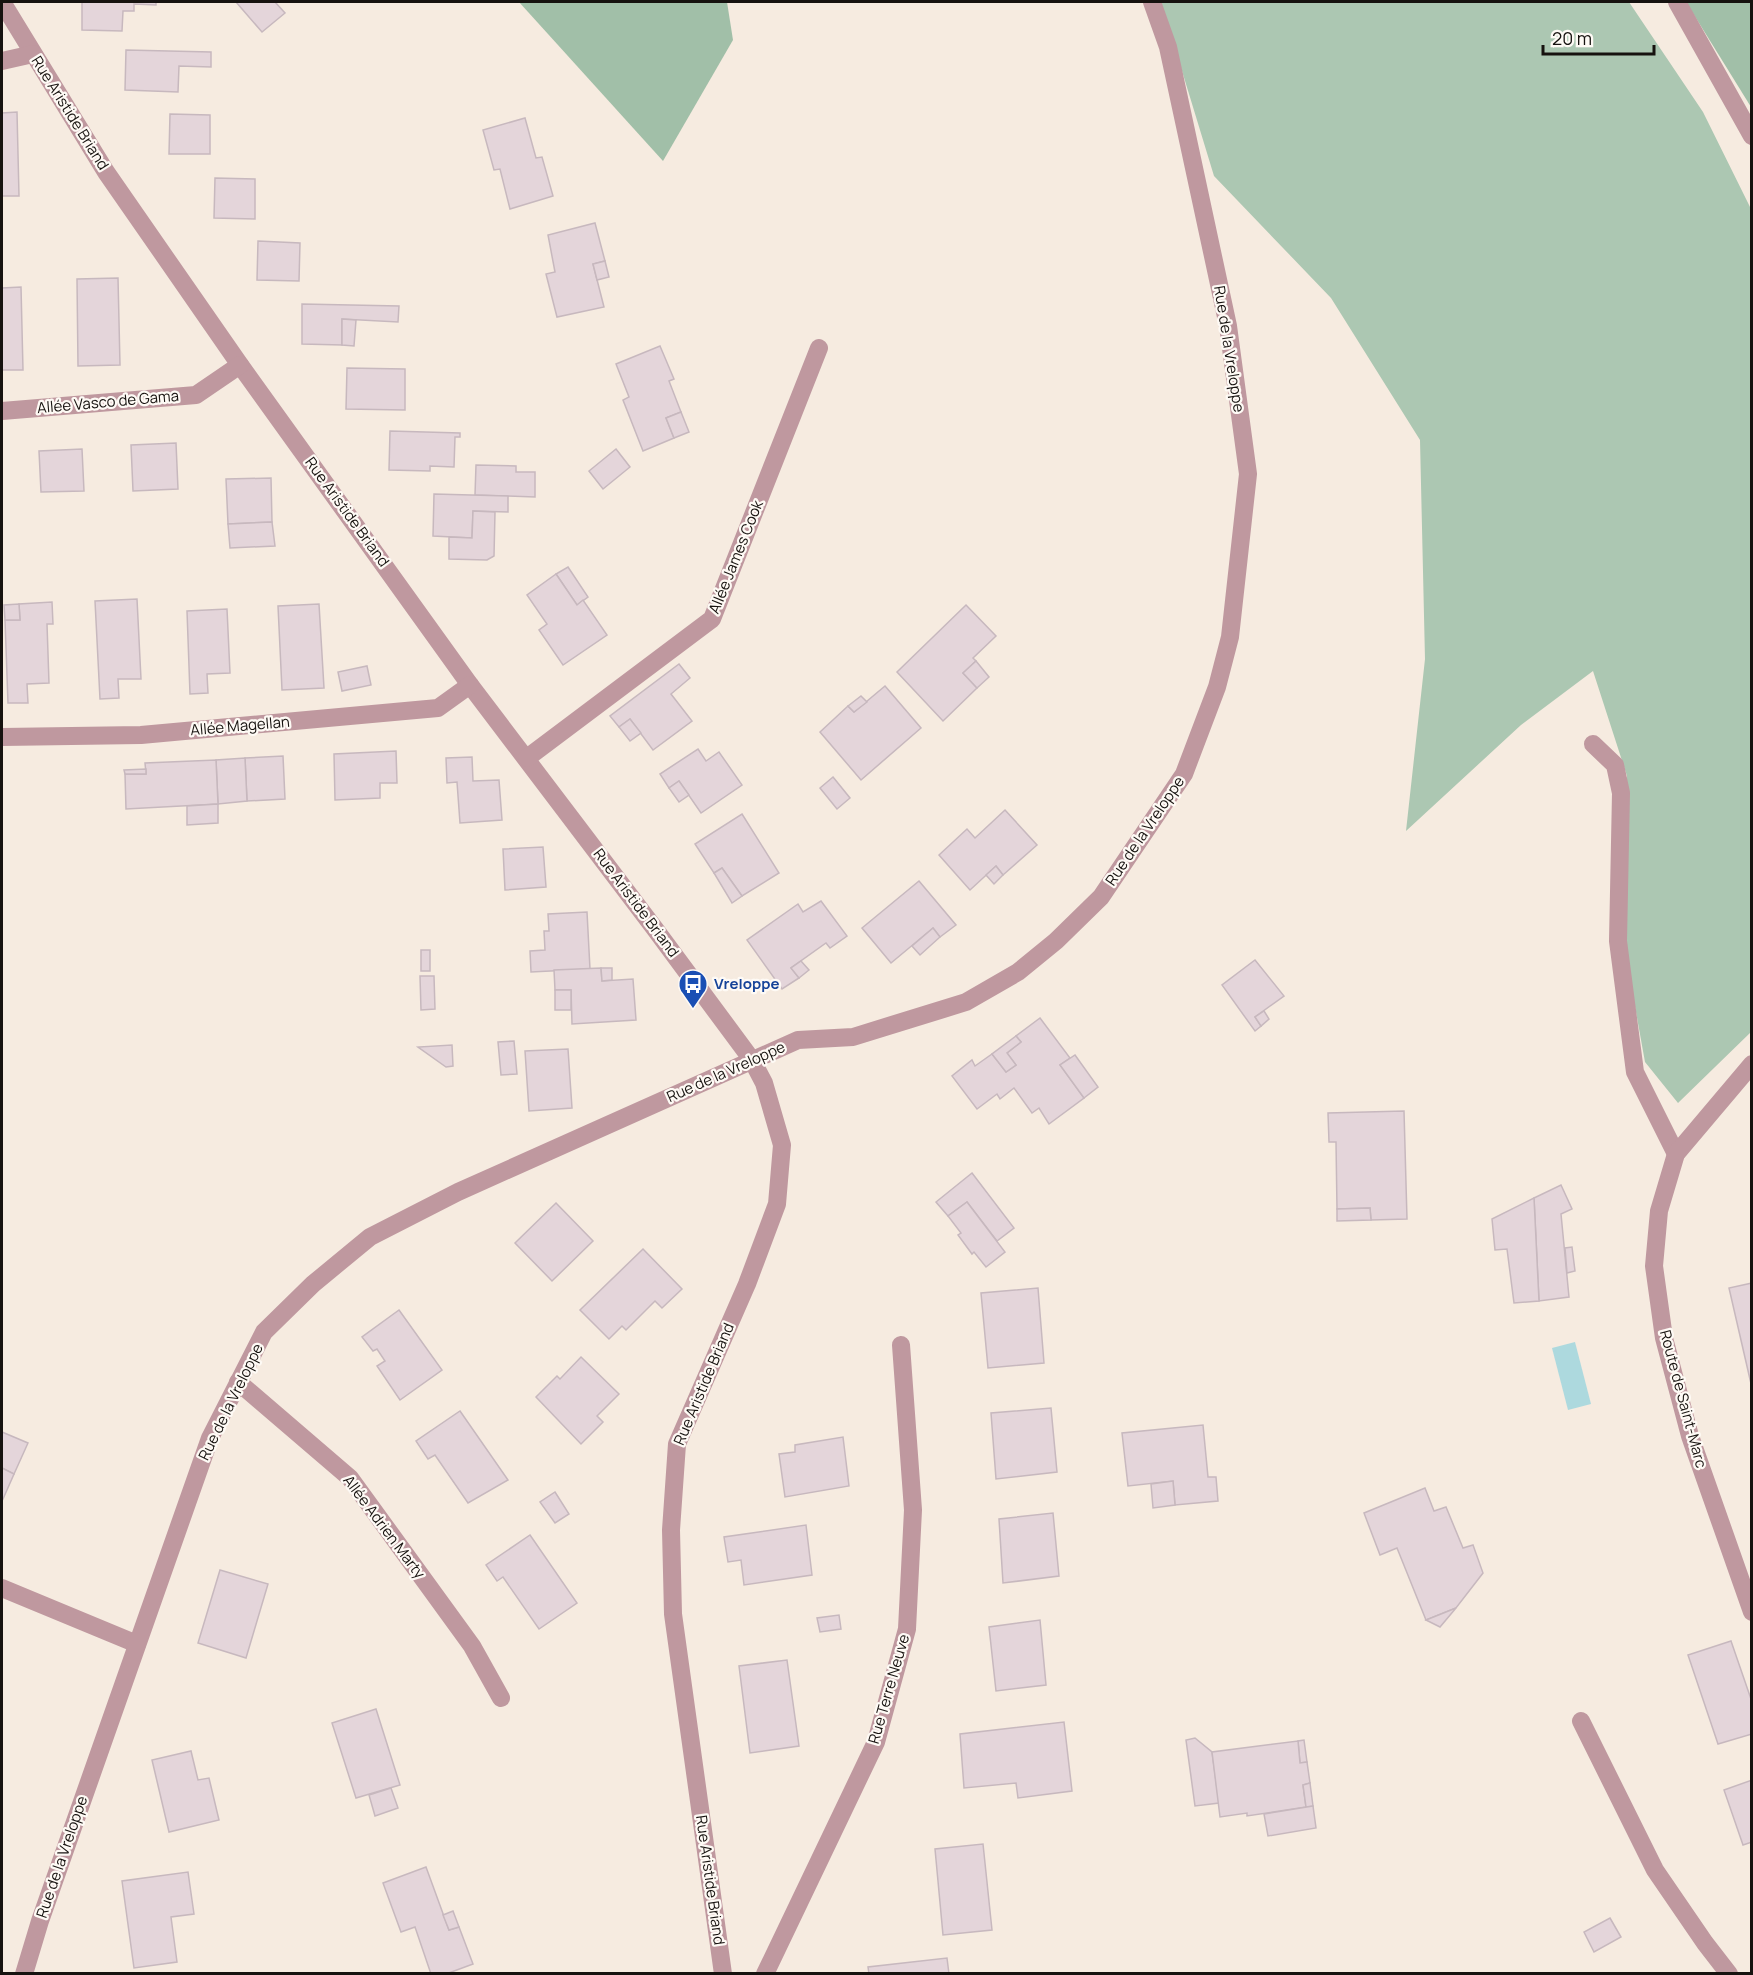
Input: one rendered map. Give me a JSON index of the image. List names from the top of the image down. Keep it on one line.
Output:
{"streets":{"street":["Rue Aristide Briand","Rue de la Vreloppe","Allée Vasco de Gama","Allée James Cook","Allée Magellan","Route de Saint-Marc","Allée Adrien Marty","Rue Terre Neuve"]},"crossings":[["Rue Aristide Briand","Rue de la Vreloppe"],["Rue Aristide Briand","Allée Vasco de Gama"],["Rue Aristide Briand","Allée James Cook"],["Rue Aristide Briand","Allée Magellan"],["Rue de la Vreloppe","Allée Adrien Marty"]],"places":{"bus stop":["Vreloppe"]},"scale_bar":"20 m"}
